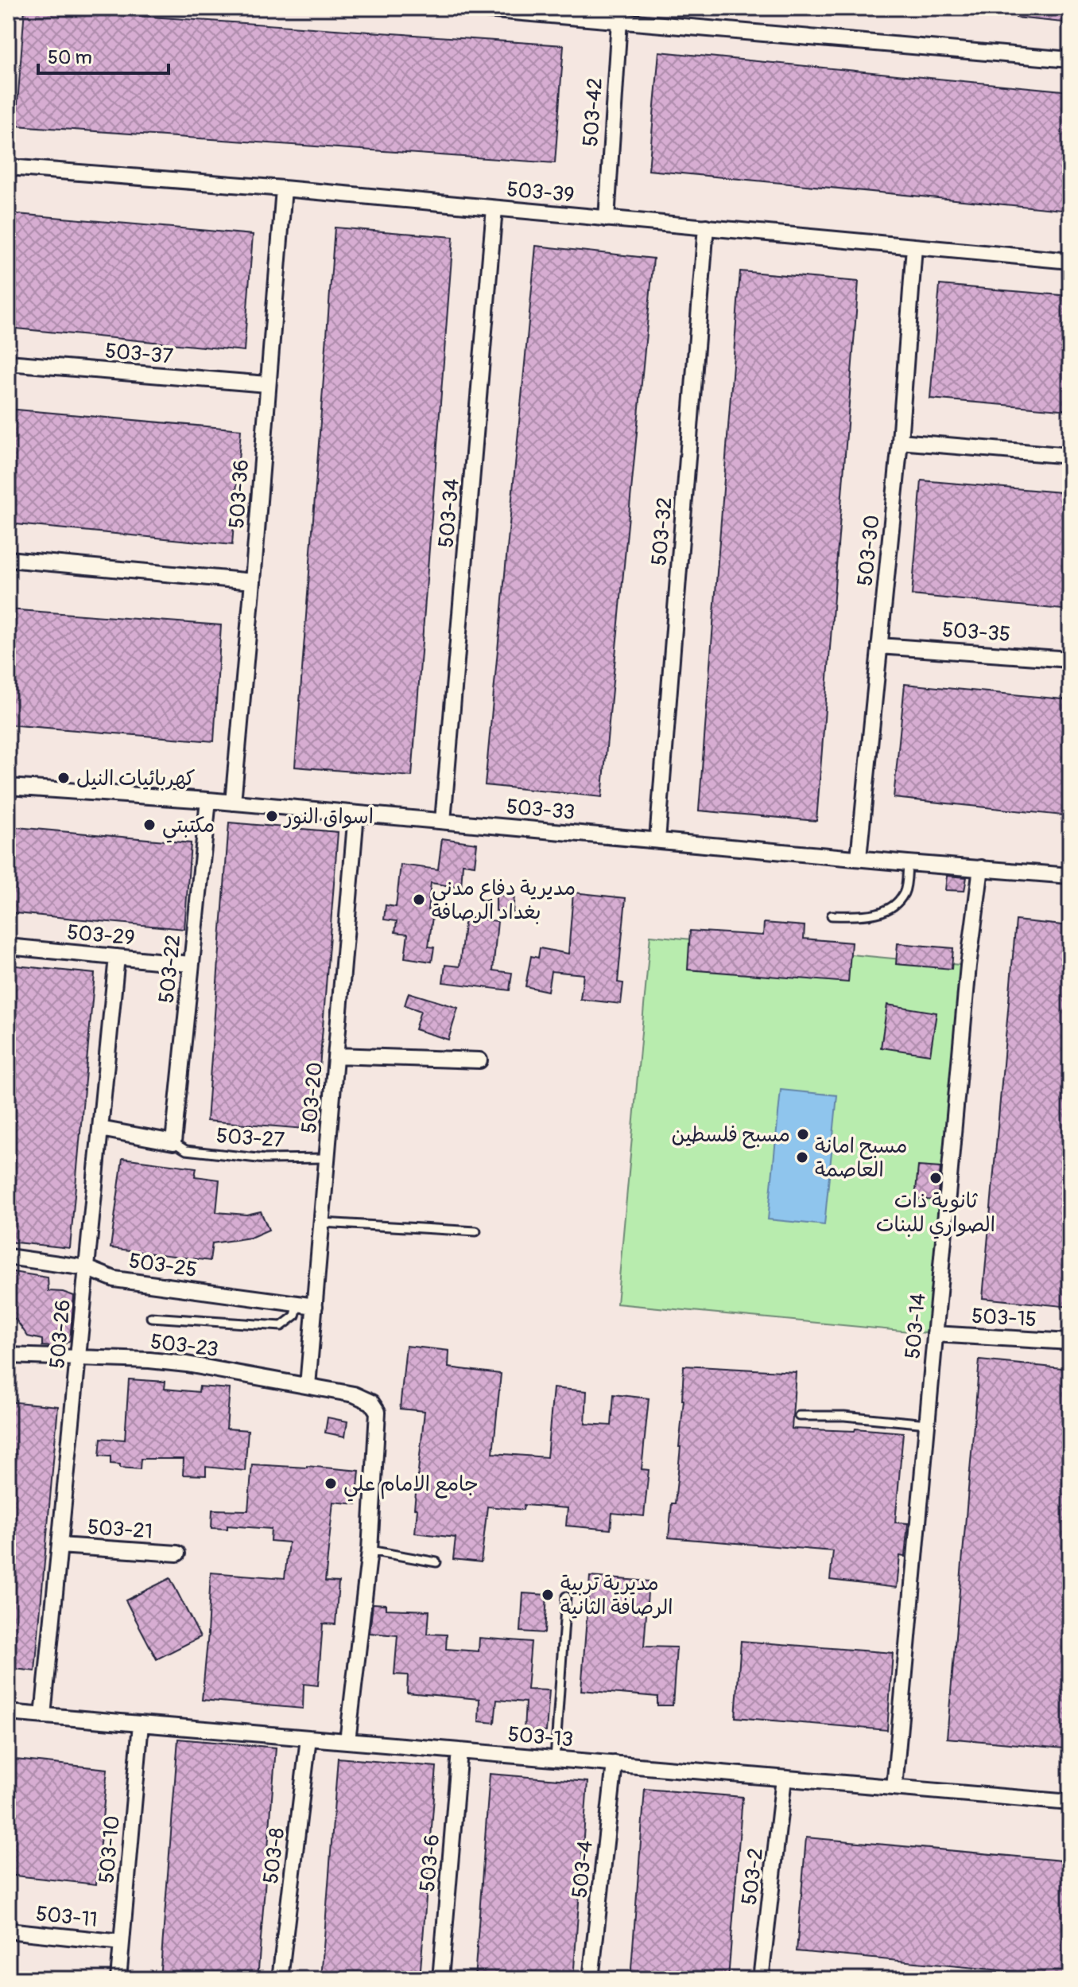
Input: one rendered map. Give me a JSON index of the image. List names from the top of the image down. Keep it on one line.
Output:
{"streets":{"street":["503-42","503-39","503-37","503-36","503-34","503-32","503-30","503-35","503-33","503-29","503-22","503-20","503-25","503-15","503-14","503-26","503-23","503-21","503-13","503-10","503-8","503-6","503-4","503-2","503-11"],"lane":["503-27"]},"crossings":[["503-42","503-39"],["503-39","503-36"],["503-39","503-34"],["503-39","503-32"],["503-39","503-30"],["503-37","503-36"],["503-36","503-33"],["503-34","503-33"],["503-32","503-33"],["503-30","503-35"],["503-30","503-33"],["503-33","503-22"],["503-33","503-20"],["503-33","503-14"],["503-29","503-22"],["503-29","503-26"],["503-22","503-27"],["503-20","503-27"],["503-20","503-25"],["503-20","503-23"],["503-25","503-26"],["503-15","503-14"],["503-14","503-13"],["503-26","503-23"],["503-26","503-21"],["503-26","503-13"],["503-13","503-10"],["503-13","503-8"],["503-13","503-6"],["503-13","503-4"],["503-13","503-2"],["503-10","503-11"]],"places":["كهربائيات النيل","اسواق النور","مكتبتي","مديرية دفاع مدني بغداد الرصافة","مسبح فلسطين","مسبح امانة العاصمة","ثانوية ذات الصواري للبنات","جامع الامام علي","مديرية تربية الرصافة الثانية"],"scale_bar":"50 m"}
